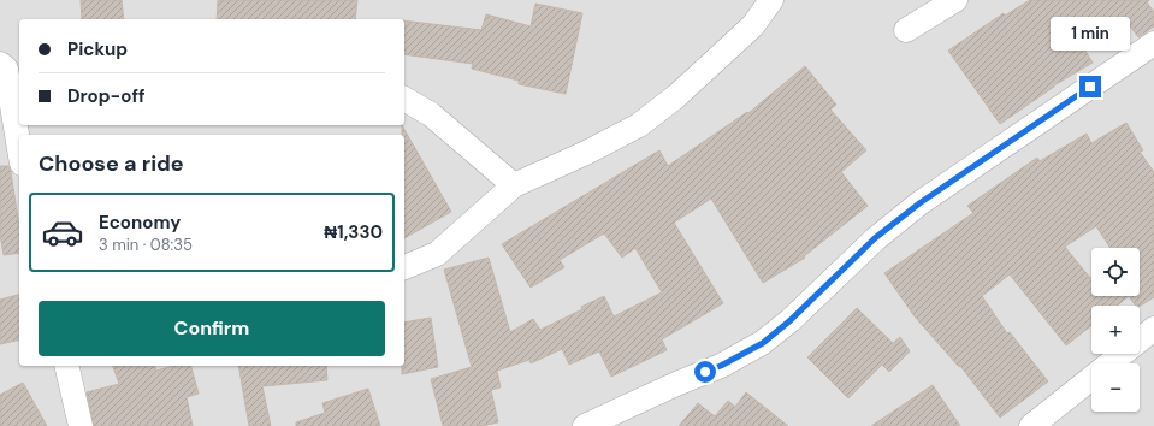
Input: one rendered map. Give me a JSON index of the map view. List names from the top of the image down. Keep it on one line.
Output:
{"page":{"bubble":"1 min","banner":["Pickup","Drop-off"],"heading":"Choose a ride","list":[{"name":"Economy","note":"3 min · 08:35","value":"₦1,330"}],"map_buttons":["+","−"],"buttons":"Confirm"}}
